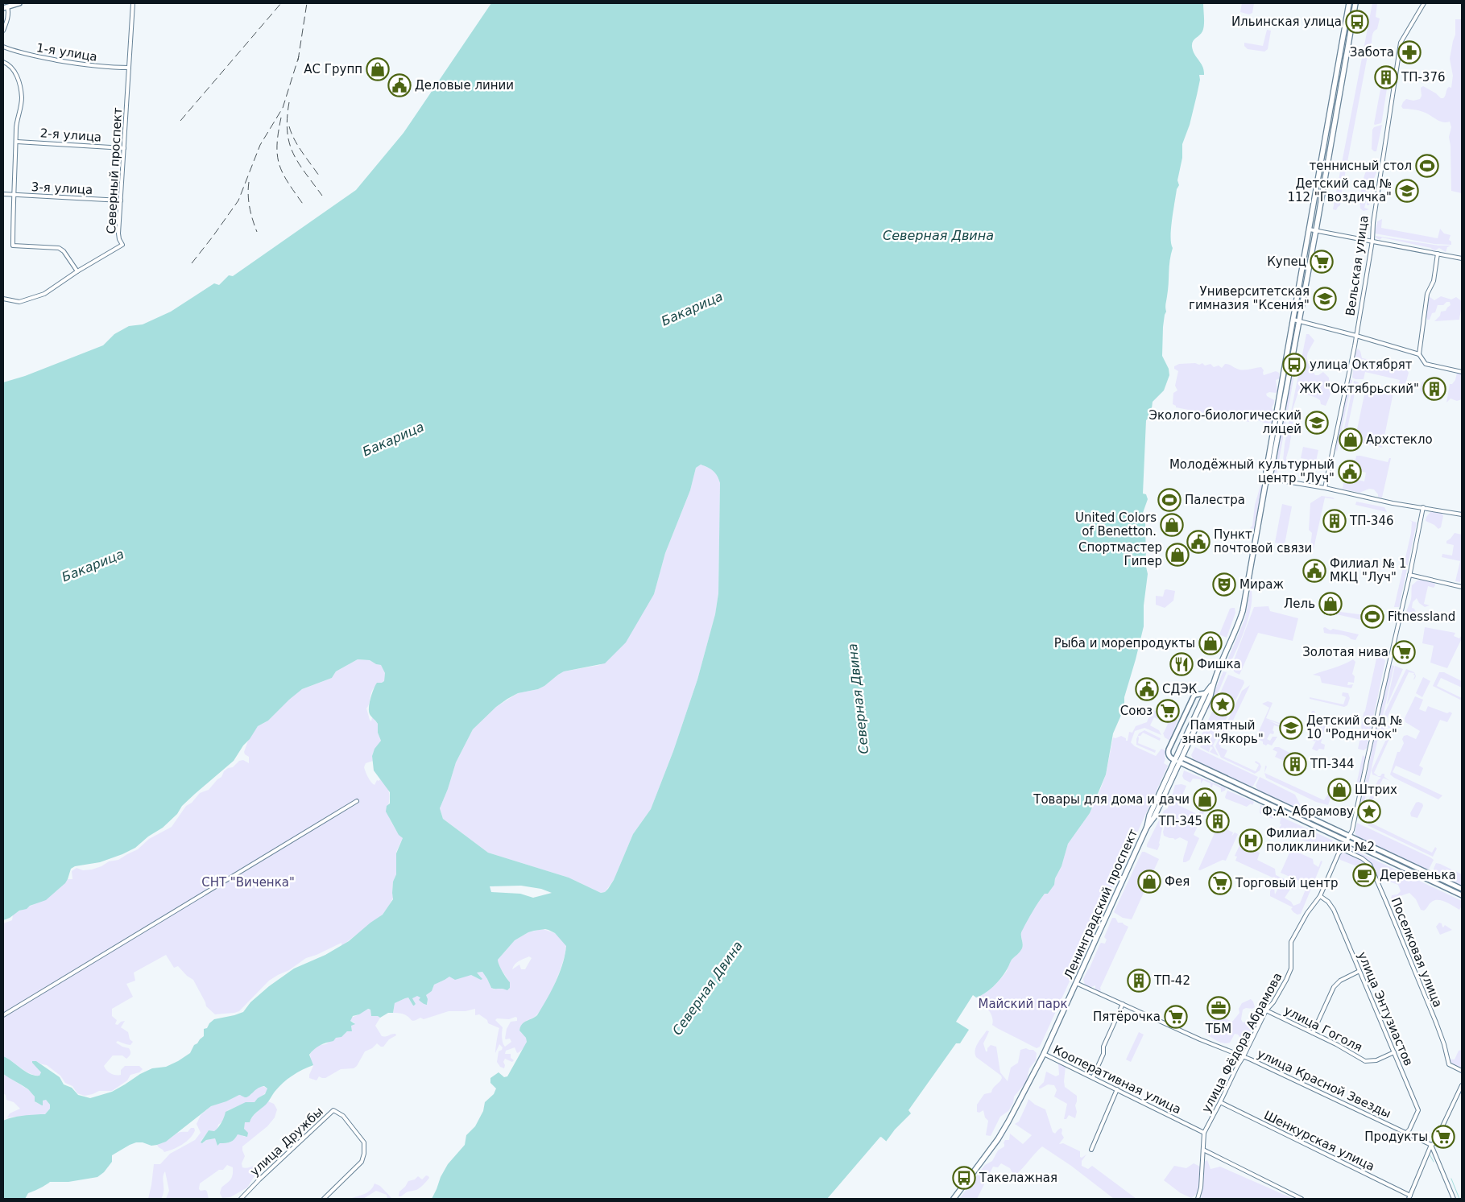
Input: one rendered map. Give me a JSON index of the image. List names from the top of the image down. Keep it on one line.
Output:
{"streets":{"main road":["Ленинградский проспект"],"street":["1-я улица","2-я улица","Северный проспект","3-я улица","Вельская улица","Поселковая улица","улица Энтузиастов","улица Гоголя","улица Фёдора Абрамова","Кооперативная улица","улица Красной Звезды","Шенкурская улица","улица Дружбы"]},"crossings":[["1-я улица","Северный проспект"],["2-я улица","Северный проспект"],["Северный проспект","3-я улица"],["Ленинградский проспект","Кооперативная улица"],["Ленинградский проспект","улица Красной Звезды"],["Поселковая улица","улица Фёдора Абрамова"],["улица Энтузиастов","улица Гоголя"],["улица Энтузиастов","улица Фёдора Абрамова"],["улица Энтузиастов","улица Красной Звезды"],["улица Гоголя","улица Фёдора Абрамова"],["улица Фёдора Абрамова","Кооперативная улица"],["улица Фёдора Абрамова","улица Красной Звезды"],["улица Фёдора Абрамова","Шенкурская улица"]],"water":["Северная Двина","Бакарица"],"parks":["СНТ \"Виченка\"","Майский парк"],"places":{"bus stop":["Ильинская улица","улица Октябрят","Такелажная"],"pharmacy":["Забота"],"shop":["АС Групп","Архстекло","United Colors of Benetton.","Спортмастер Гипер","Лель","Рыба и морепродукты","Штрих","Товары для дома и дачи","Фея"],"building":["ТП-376","ЖК \"Октябрьский\"","ТП-346","ТП-344","ТП-345","ТП-42"],"public building":["Деловые линии","Молодёжный культурный центр \"Луч\"","Пункт почтовой связи","Филиал № 1 МКЦ \"Луч\"","СДЭК"],"sports":["теннисный стол","Палестра","Fitnessland"],"school or university":["Детский сад № 112 \"Гвоздичка\"","Университетская гимназия \"Ксения\"","Эколого-биологический лицей","Детский сад № 10 \"Родничок\""],"supermarket":["Купец","Золотая нива","Союз","Торговый центр","Пятёрочка","Продукты"],"theatre":["Мираж"],"restaurant":["Фишка"],"place":["Памятный знак \"Якорь\"","Ф.А. Абрамову"],"hospital":["Филиал поликлиники №2"],"cafe":["Деревенька"],"office":["ТБМ"]}}
